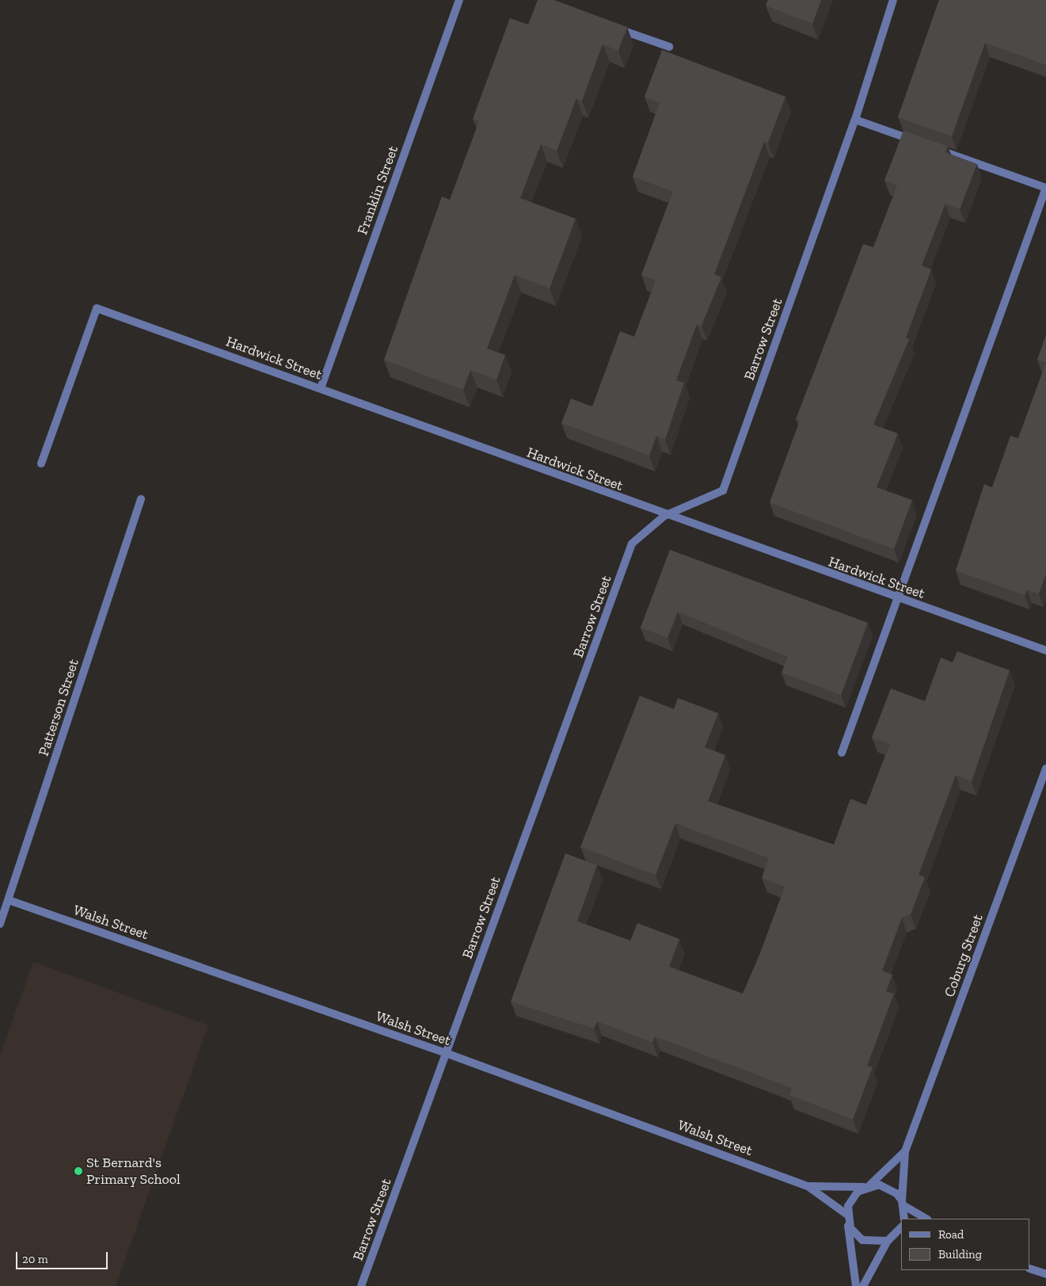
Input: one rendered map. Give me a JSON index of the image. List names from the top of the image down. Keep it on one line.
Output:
{"streets":{"street":["Franklin Street","Barrow Street","Hardwick Street","Patterson Street","Walsh Street","Coburg Street"]},"crossings":[["Franklin Street","Hardwick Street"],["Barrow Street","Hardwick Street"],["Barrow Street","Walsh Street"],["Patterson Street","Walsh Street"],["Walsh Street","Coburg Street"]],"places":["St Bernard's Primary School"],"legend":["Road","Building"],"scale_bar":"20 m"}
